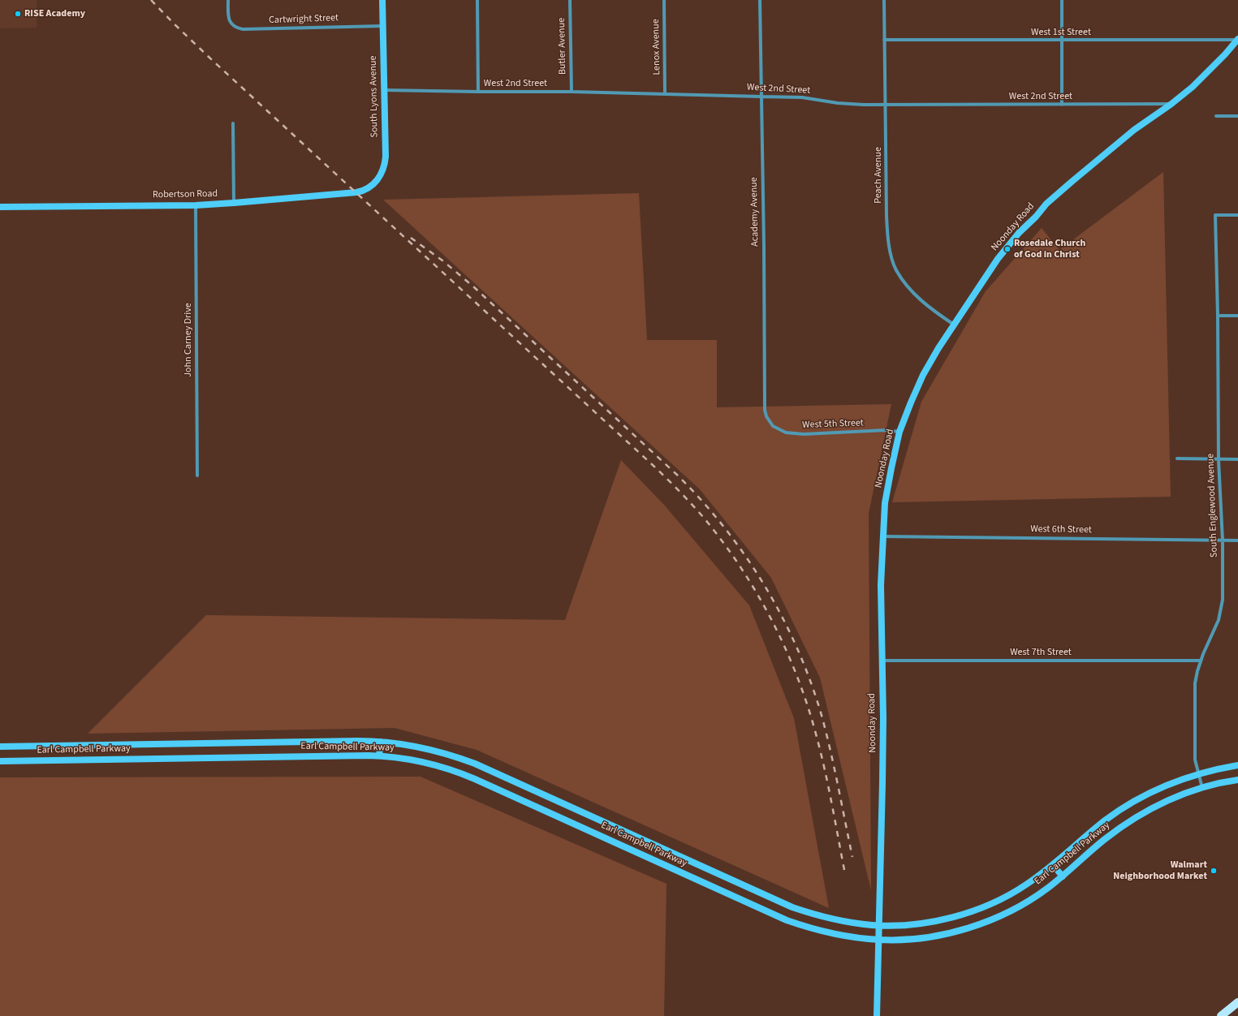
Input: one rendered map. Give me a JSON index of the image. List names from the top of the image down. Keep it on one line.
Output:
{"streets":{"main road":["South Lyons Avenue","Robertson Road","Noonday Road","Earl Campbell Parkway"],"street":["Cartwright Street","West 1st Street","Butler Avenue","Lenox Avenue","West 2nd Street","Peach Avenue","Academy Avenue","John Carney Drive","West 5th Street","South Englewood Avenue","West 6th Street","West 7th Street"]},"crossings":[["Cartwright Street","South Lyons Avenue"],["West 1st Street","Peach Avenue"],["West 1st Street","Noonday Road"],["Butler Avenue","West 2nd Street"],["Lenox Avenue","West 2nd Street"],["West 2nd Street","South Lyons Avenue"],["West 2nd Street","Peach Avenue"],["West 2nd Street","Academy Avenue"],["West 2nd Street","Noonday Road"],["South Lyons Avenue","Robertson Road"],["Peach Avenue","Noonday Road"],["Robertson Road","John Carney Drive"],["Academy Avenue","West 5th Street"],["Noonday Road","West 5th Street"],["Noonday Road","West 6th Street"],["Noonday Road","West 7th Street"],["Noonday Road","Earl Campbell Parkway"],["South Englewood Avenue","West 6th Street"],["South Englewood Avenue","West 7th Street"],["South Englewood Avenue","Earl Campbell Parkway"]],"places":["RISE Academy","Rosedale Church of God in Christ","Walmart Neighborhood Market"]}
